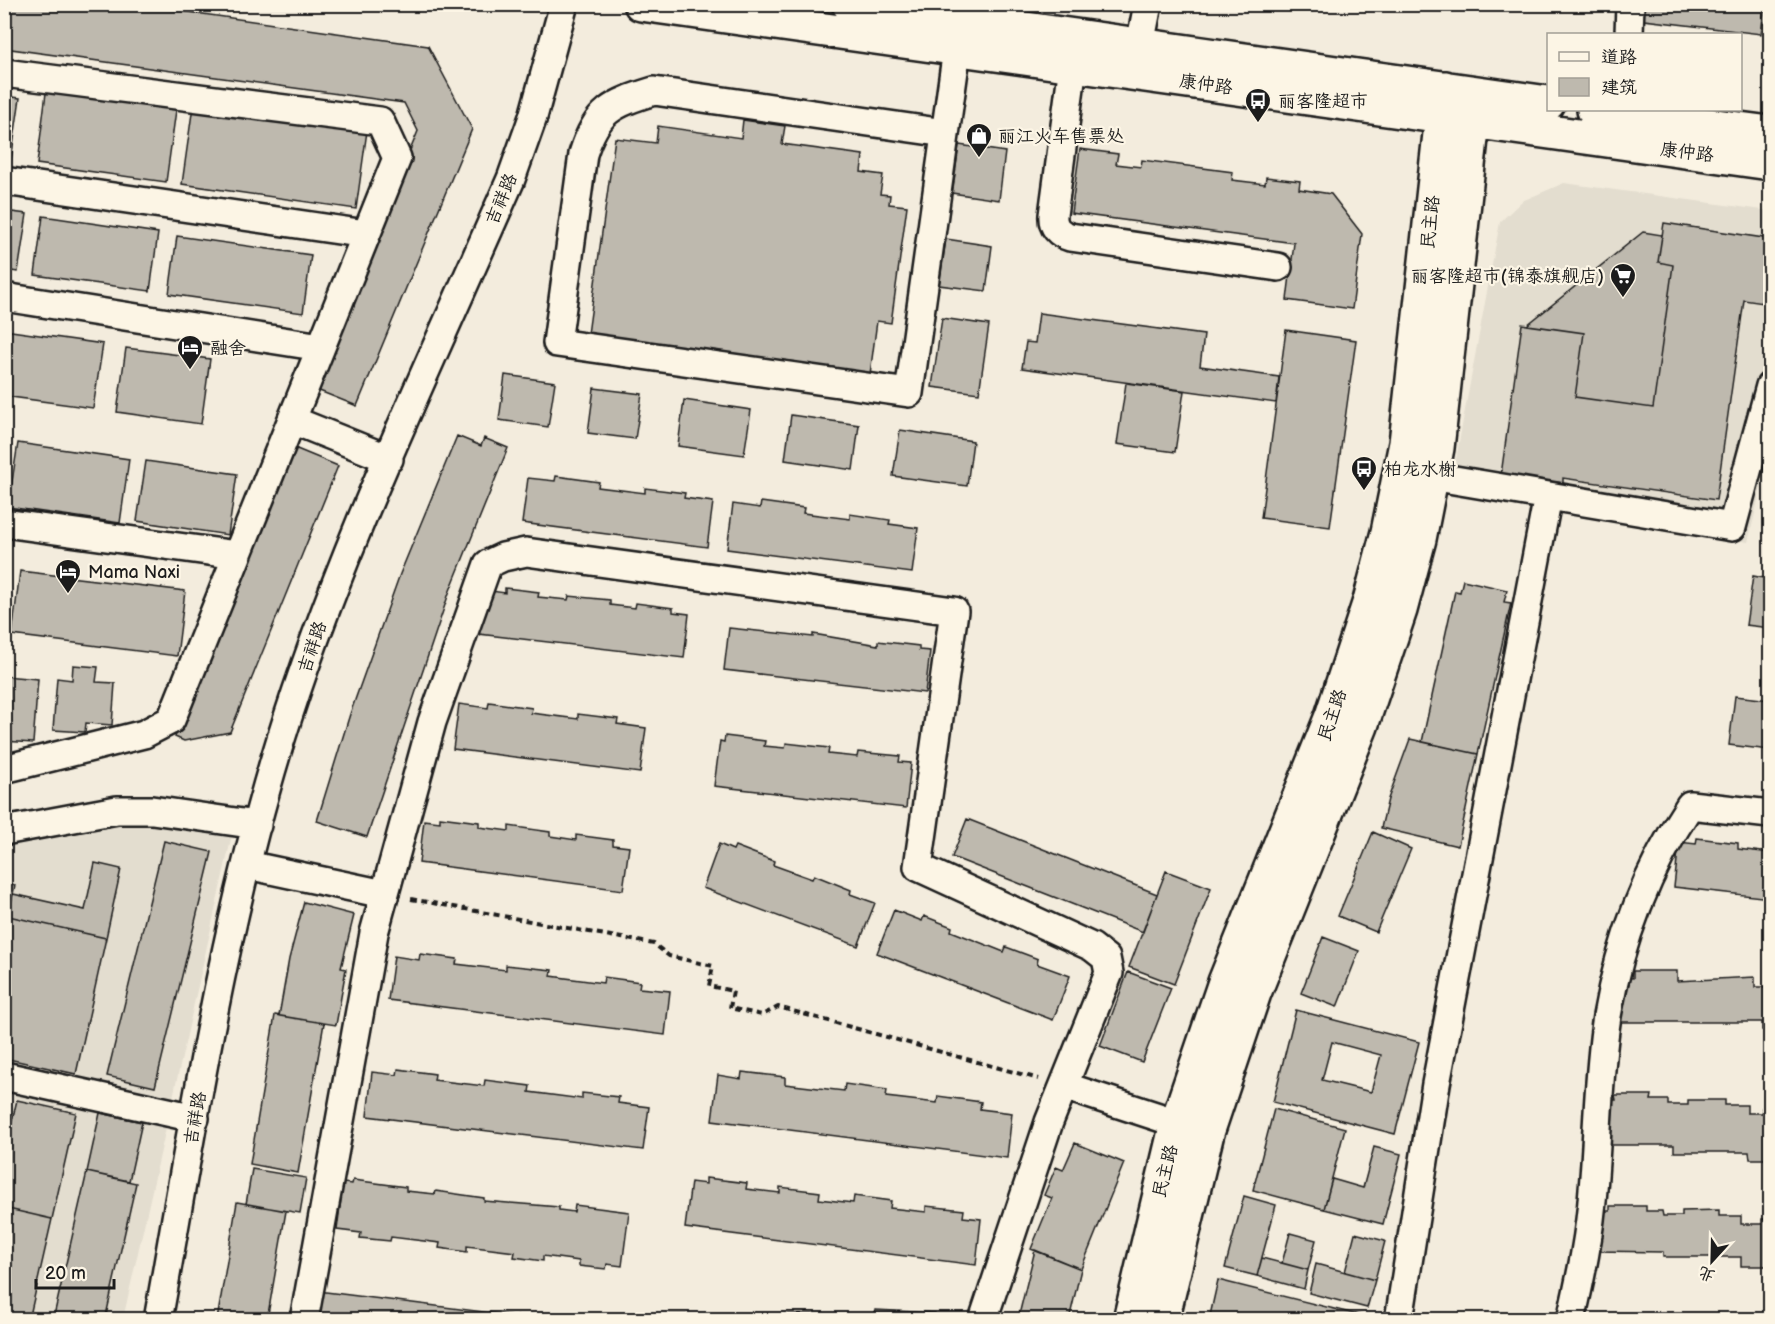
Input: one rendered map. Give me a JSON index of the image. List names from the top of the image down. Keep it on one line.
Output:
{"streets":{"main road":["康仲路","民主路"],"street":["吉祥路"]},"crossings":[["康仲路","民主路"]],"places":{"bus stop":["丽客隆超市","柏龙水榭"],"shop":["丽江火车售票处"],"supermarket":["丽客隆超市(锦泰旗舰店)"],"hotel":["融舍","Mama Naxi"]},"legend":["道路","建筑"],"scale_bar":"20 m","north":"bottom"}
